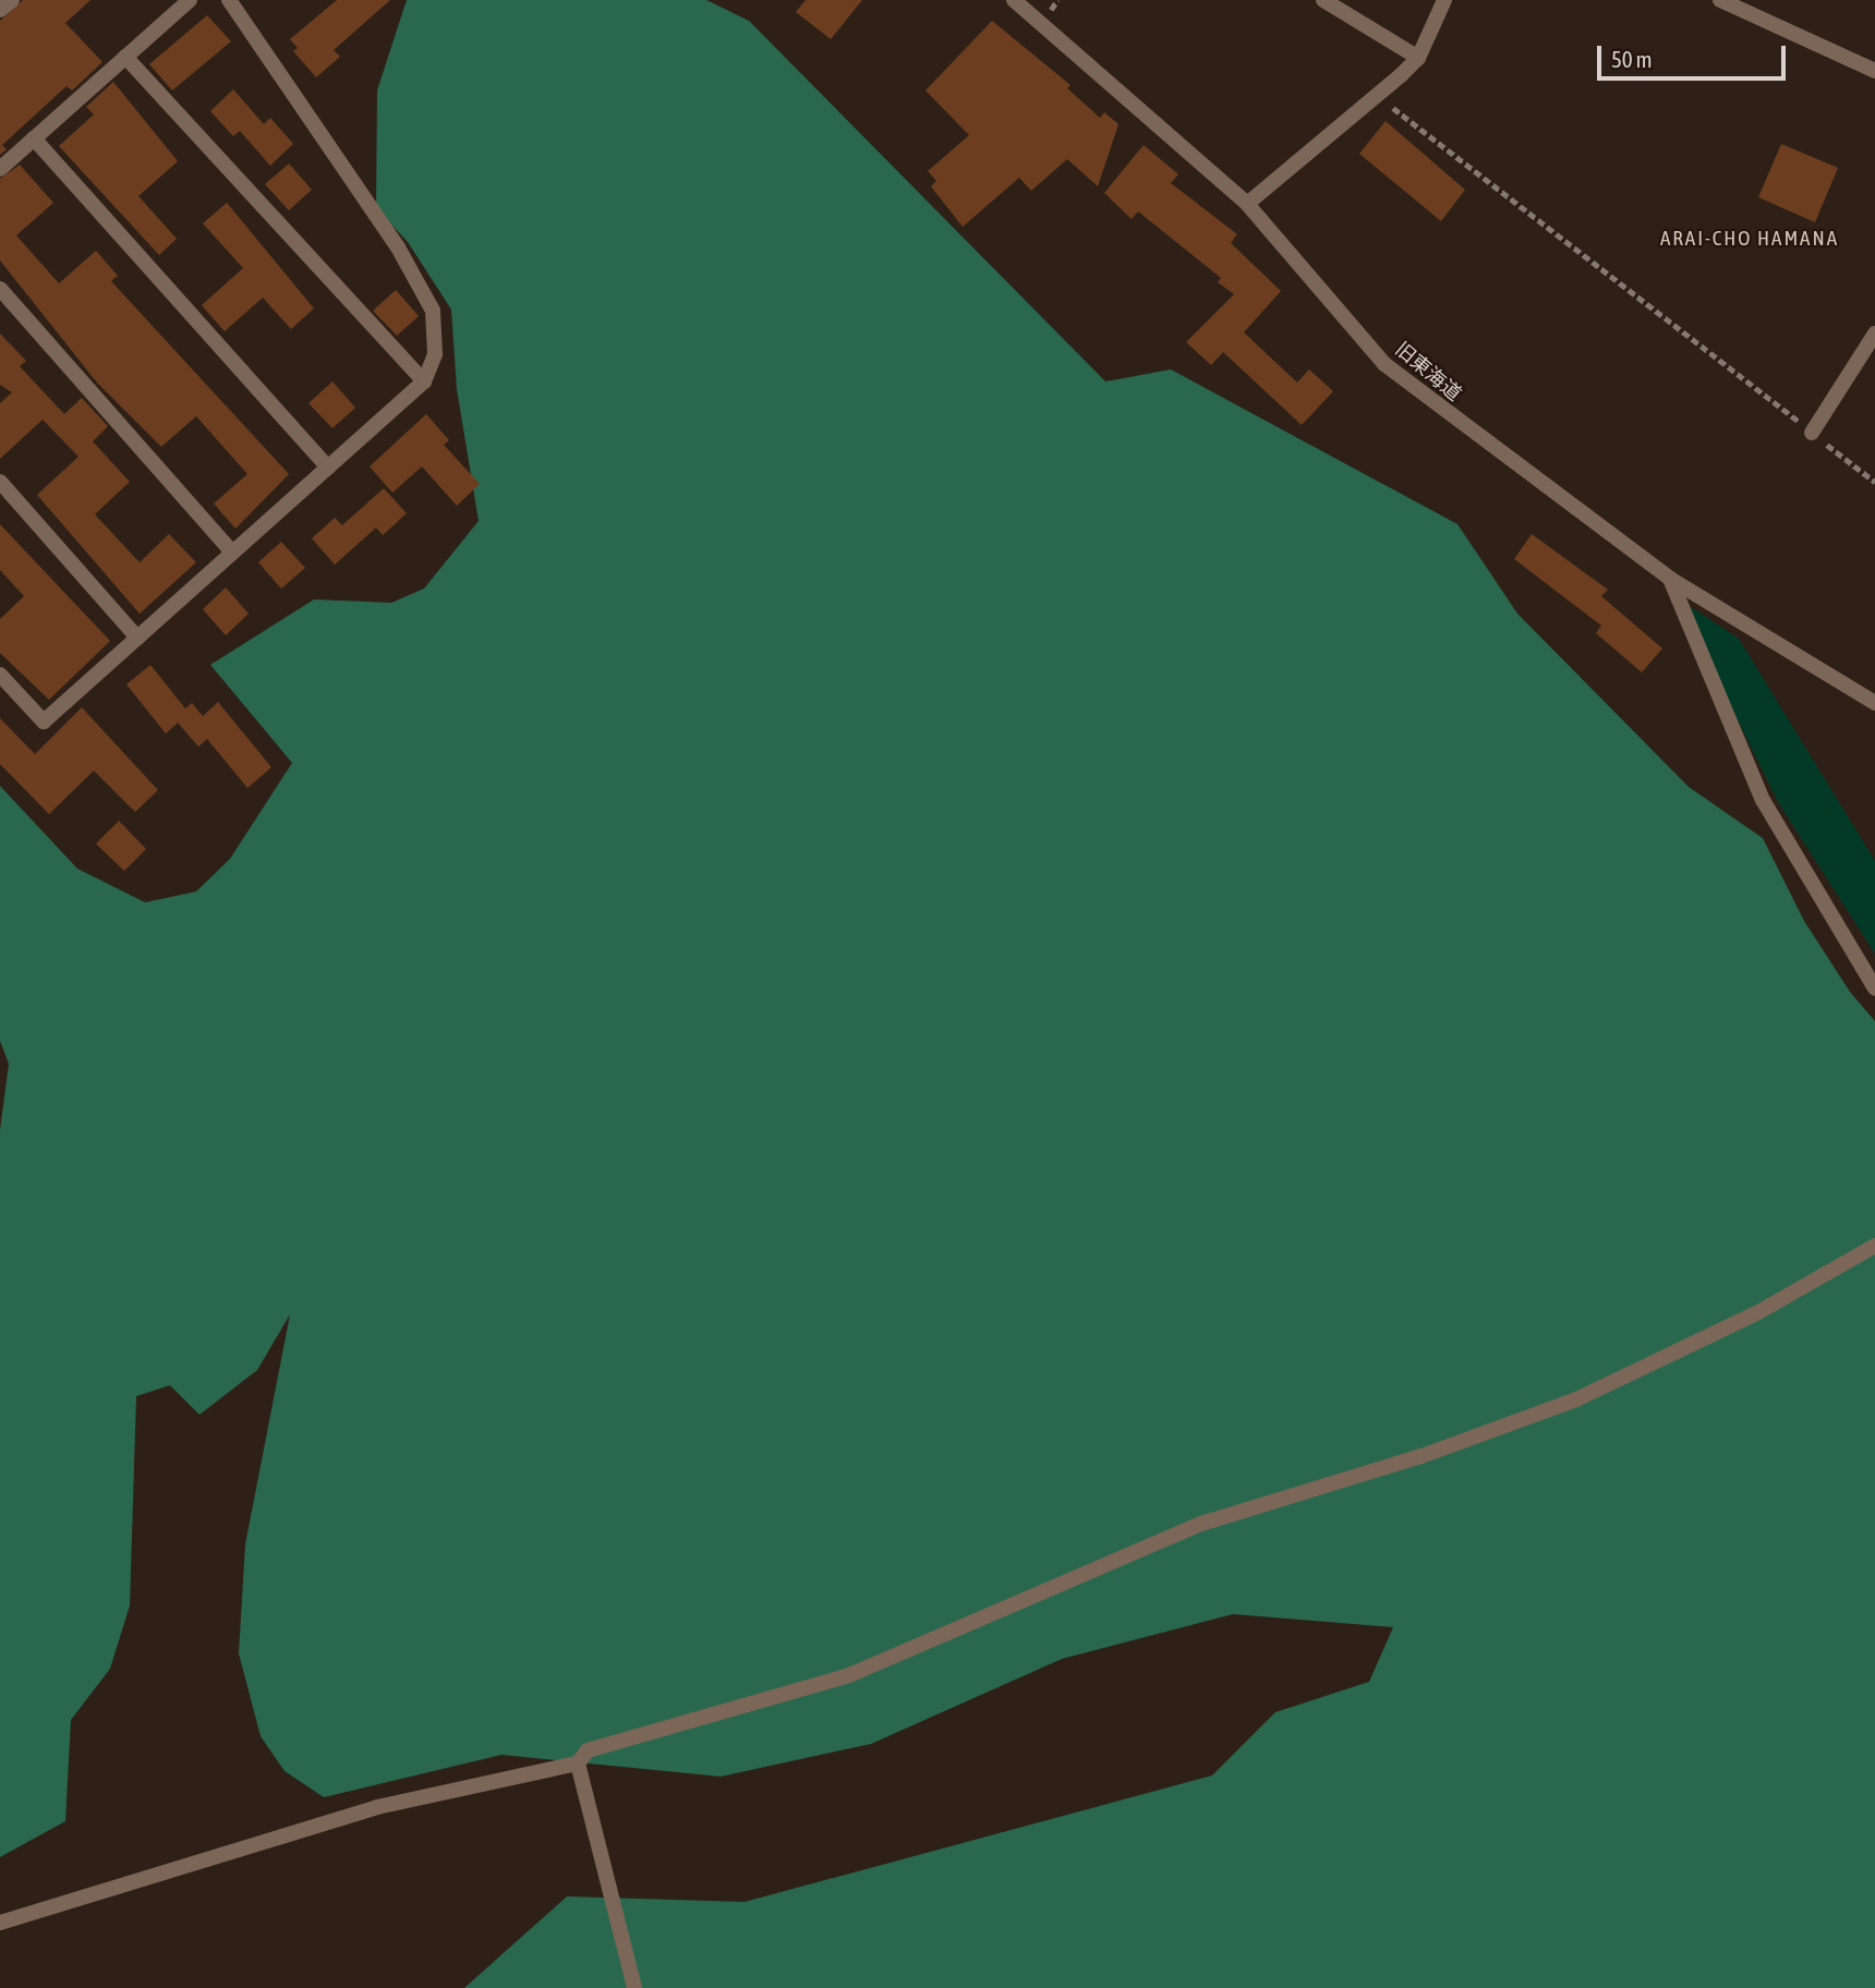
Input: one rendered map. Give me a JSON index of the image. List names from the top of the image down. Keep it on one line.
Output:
{"streets":{"street":["旧東海道"]},"districts":["ARAI-CHO HAMANA"],"scale_bar":"50 m"}
